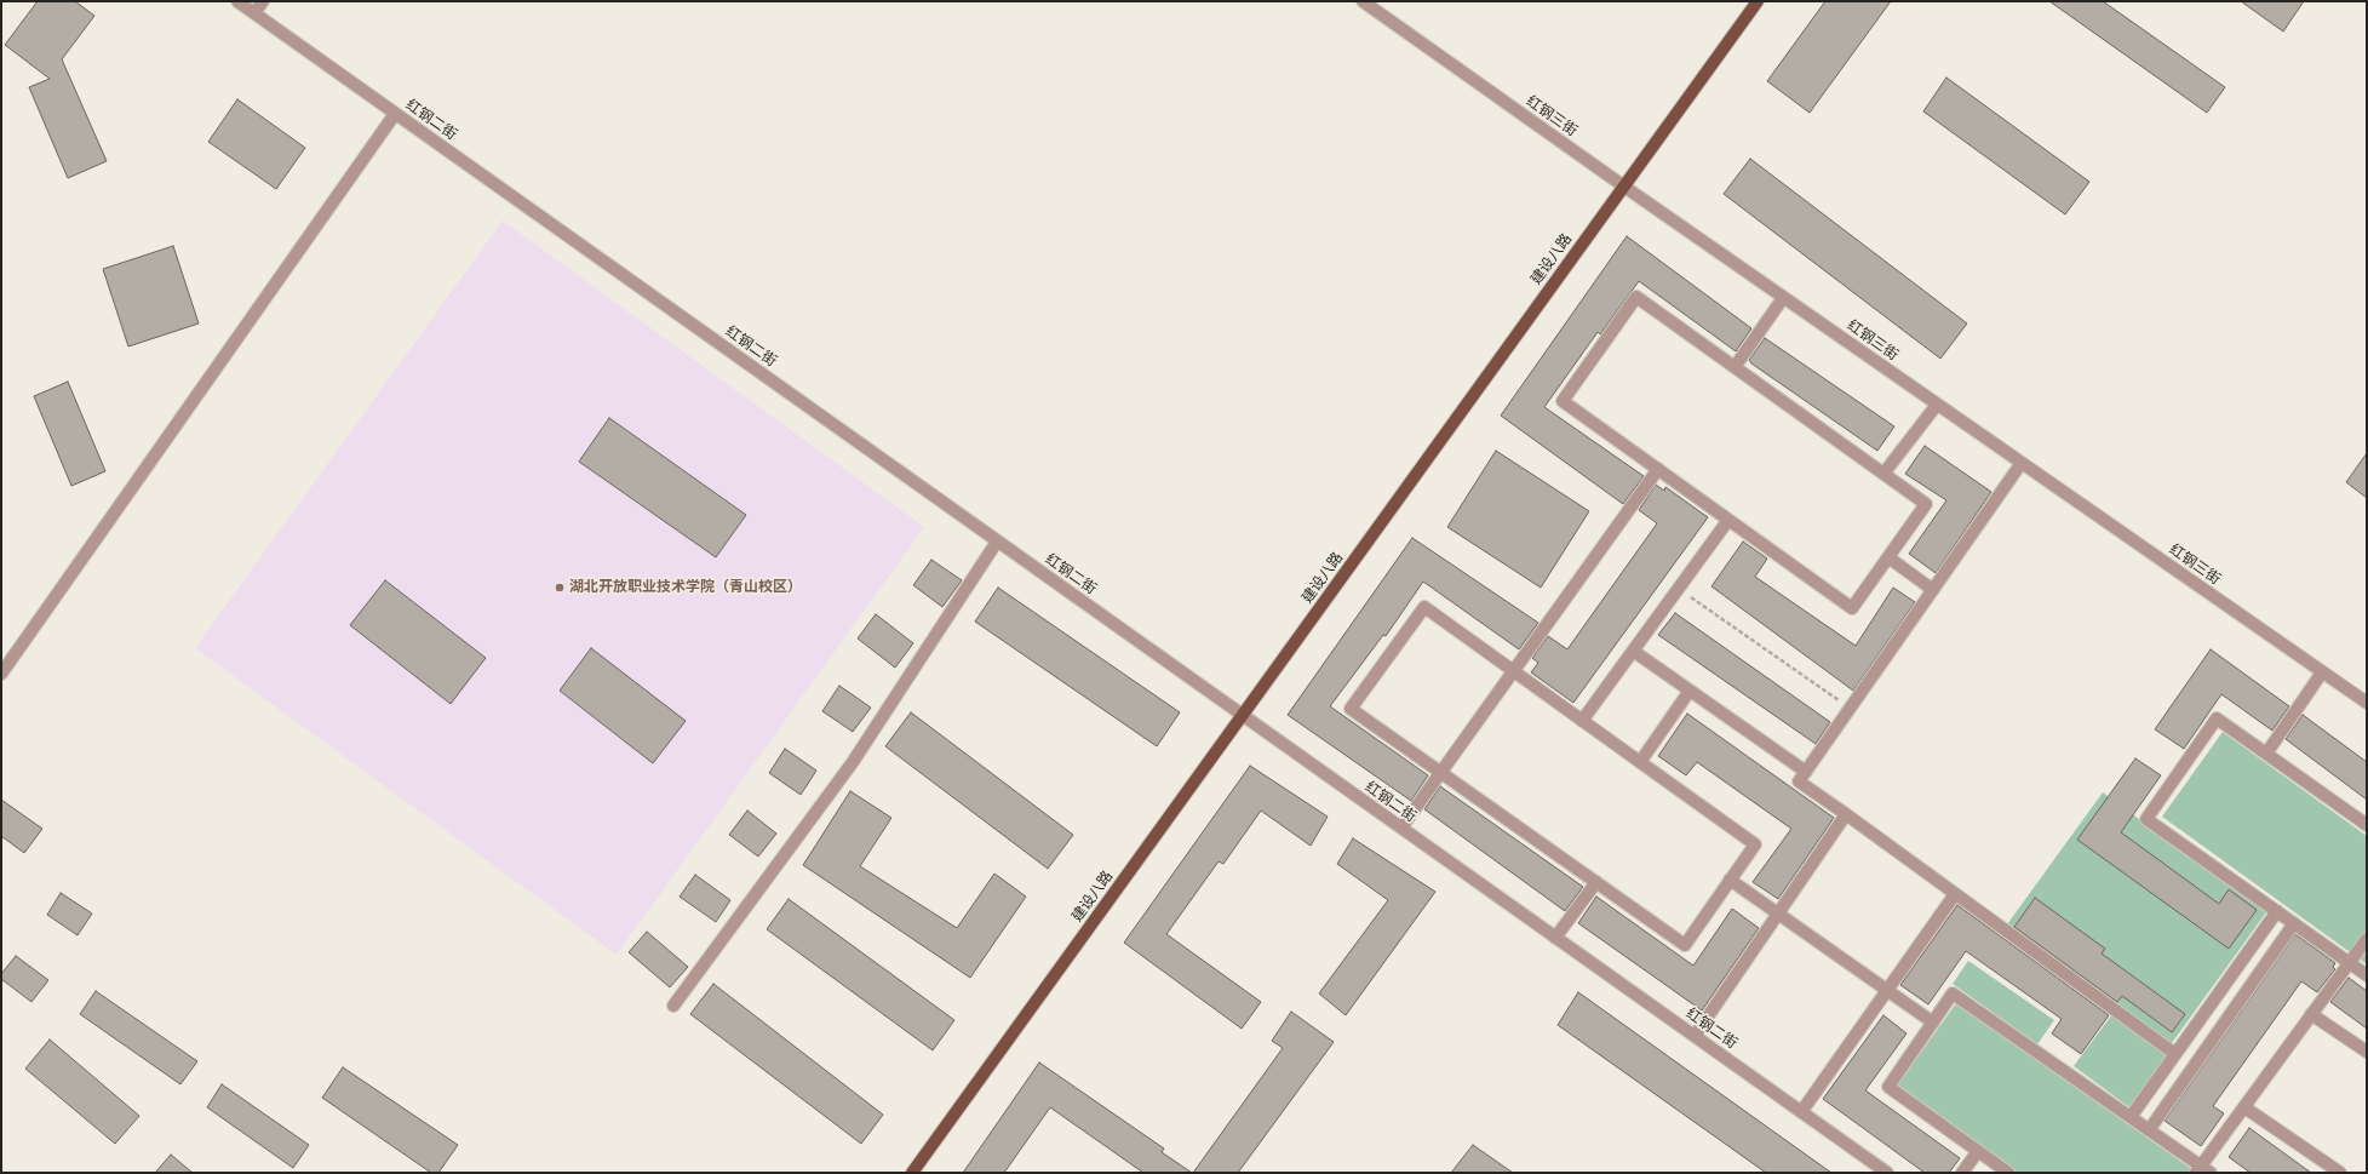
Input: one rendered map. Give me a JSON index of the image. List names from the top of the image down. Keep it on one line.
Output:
{"streets":{"main road":["建设八路"],"street":["红钢三街","红钢二街"]},"crossings":[["红钢三街","建设八路"],["红钢二街","建设八路"]],"places":["湖北开放职业技术学院（青山校区）"]}
